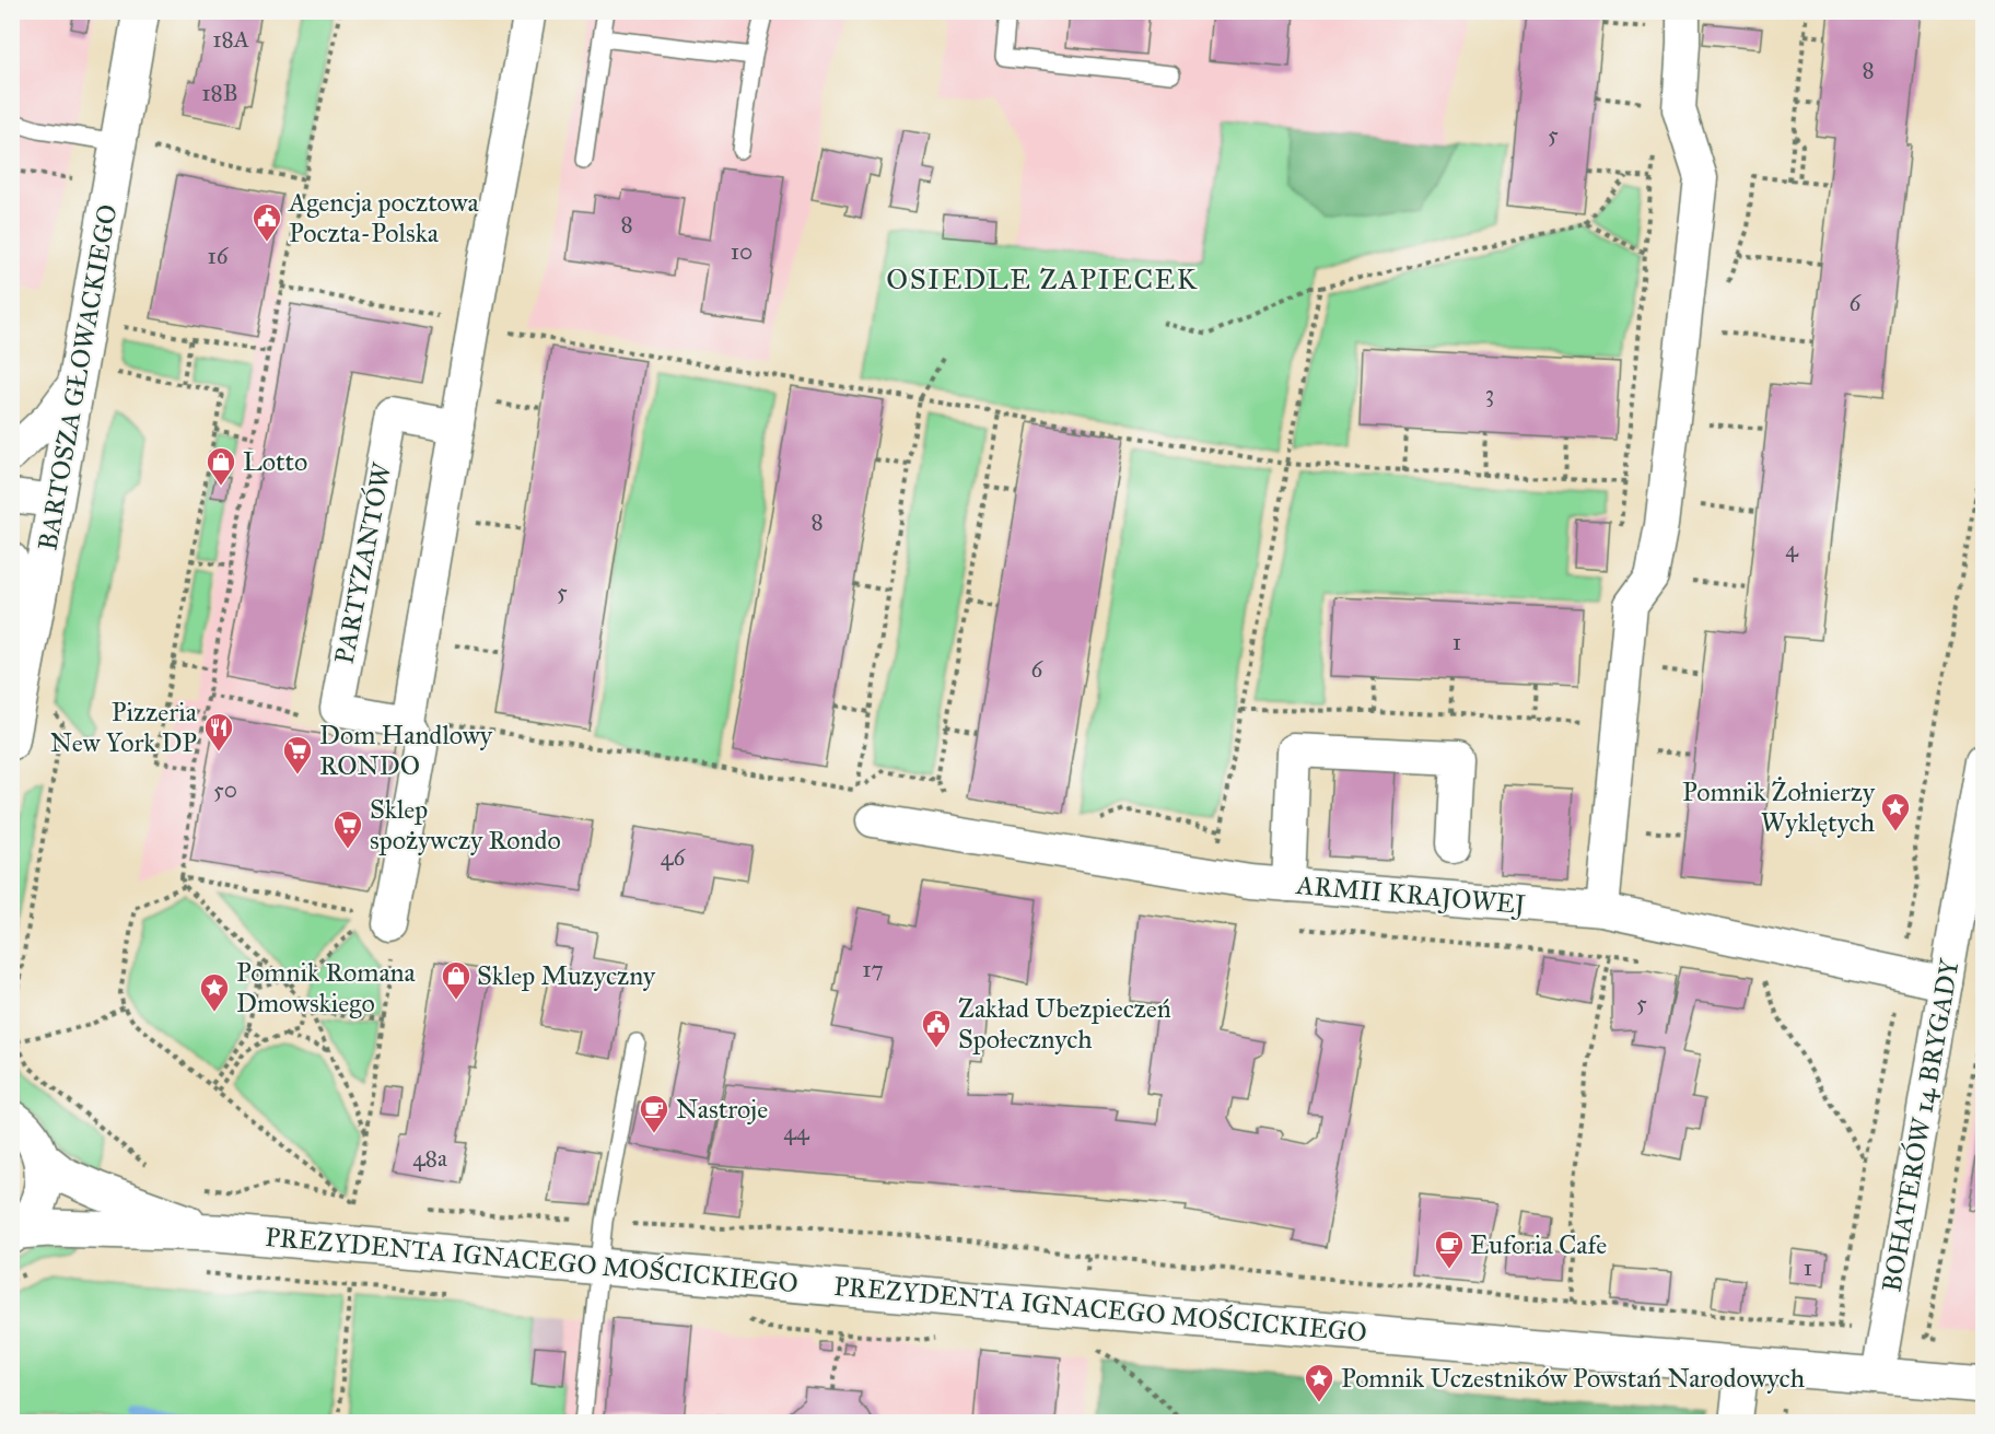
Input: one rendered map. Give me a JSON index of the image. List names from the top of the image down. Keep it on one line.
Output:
{"streets":{"main road":["BARTOSZA GŁOWACKIEGO","PREZYDENTA IGNACEGO MOŚCICKIEGO"],"street":["PARTYZANTÓW","ARMII KRAJOWEJ","BOHATERÓW 14 BRYGADY"]},"crossings":[["ARMII KRAJOWEJ","BOHATERÓW 14 BRYGADY"],["BOHATERÓW 14 BRYGADY","PREZYDENTA IGNACEGO MOŚCICKIEGO"]],"districts":["OSIEDLE ZAPIECEK"],"places":{"public building":["Agencja pocztowa Poczta-Polska","Zakład Ubezpieczeń Społecznych"],"shop":["Lotto","Sklep Muzyczny"],"restaurant":["Pizzeria New York DP"],"supermarket":["Dom Handlowy RONDO","Sklep spożywczy Rondo"],"place":["Pomnik Żołnierzy Wyklętych","Pomnik Romana Dmowskiego","Pomnik Uczestników Powstań Narodowych"],"cafe":["Nastroje","Euforia Cafe"]},"house_numbers":["18A","8","18B","5","8","10","16","6","3","8","4","5","1","6","50","46","17","5","44","48a","1"]}
